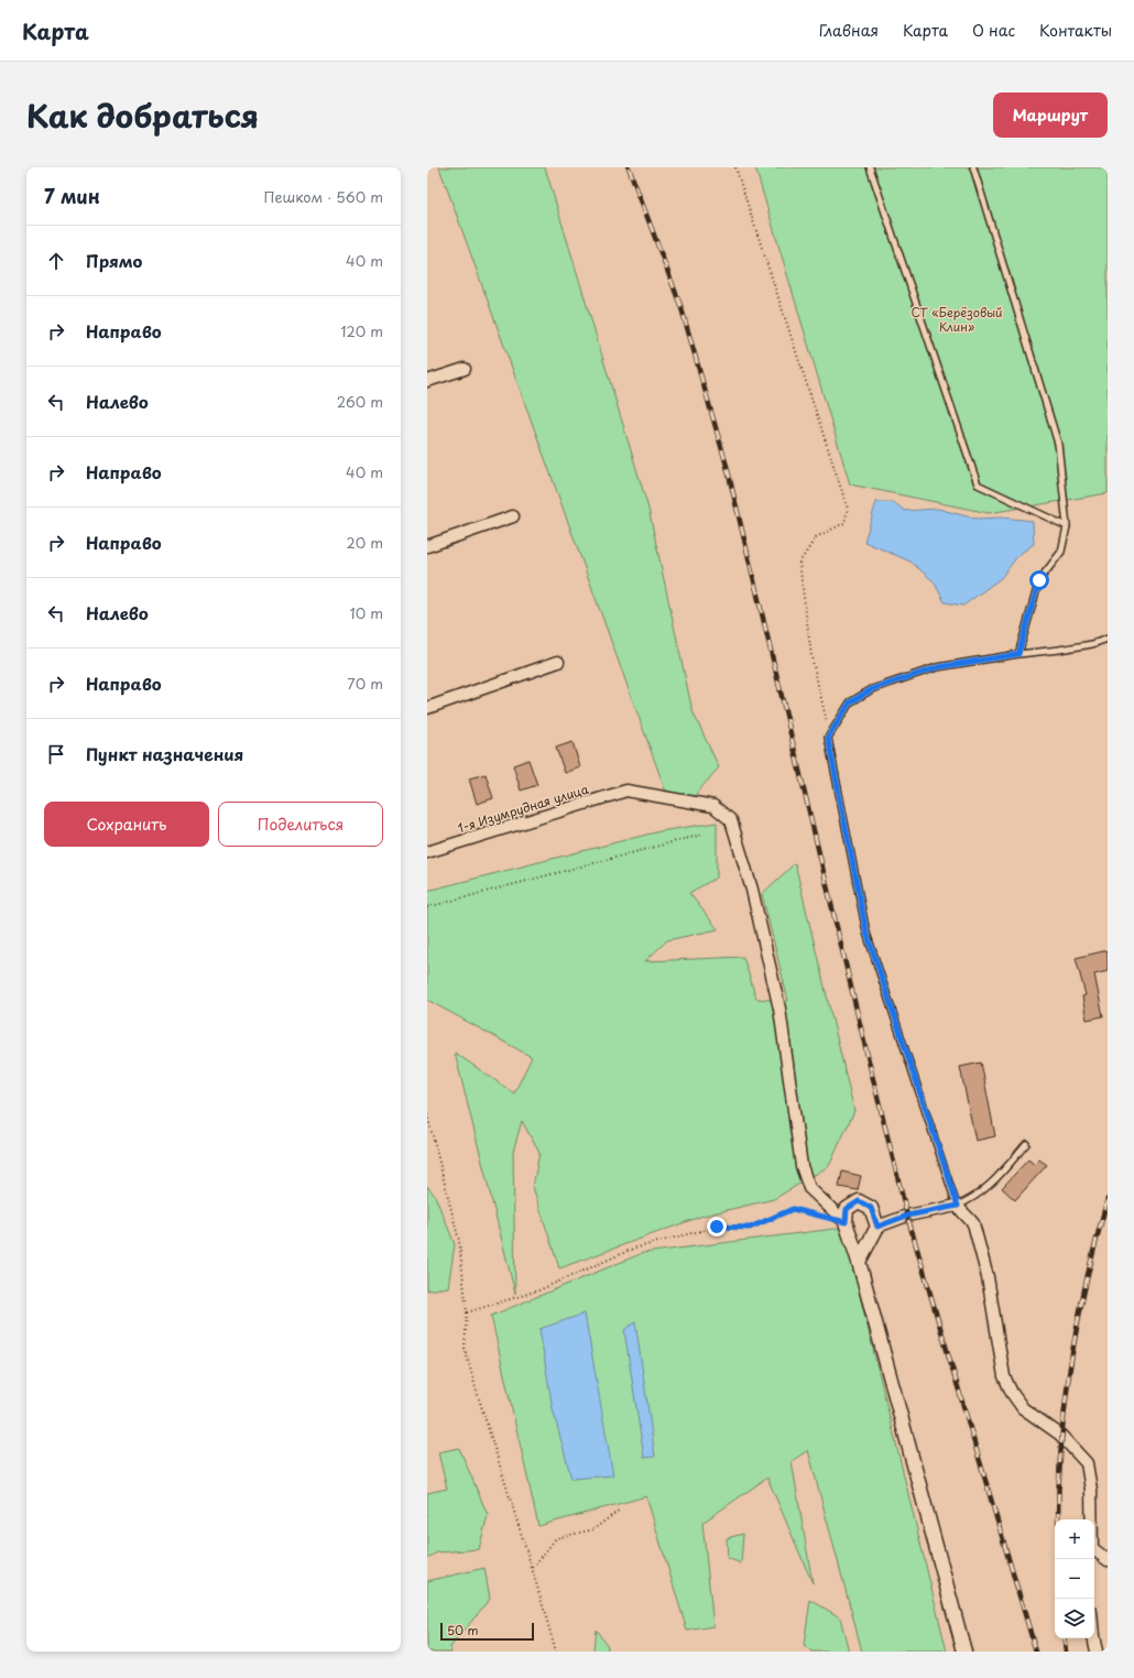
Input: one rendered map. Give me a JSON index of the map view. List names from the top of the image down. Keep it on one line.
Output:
{"streets":{"street":["1-я Изумрудная улица"]},"parks":["СТ «Берёзовый Клин»"],"scale_bar":"50 m","page":{"header":"Карта","nav":["Главная","Карта","О нас","Контакты"],"title":"Как добраться","buttons":["Маршрут",["Сохранить","Поделиться"]],"heading":["7 мин","Пешком · 560 m"],"list":[["Прямо","40 m"],["Направо","120 m"],["Налево","260 m"],["Направо","40 m"],["Направо","20 m"],["Налево","10 m"],["Направо","70 m"],"Пункт назначения"],"map_buttons":["+","−"],"scale":"50 m"}}
